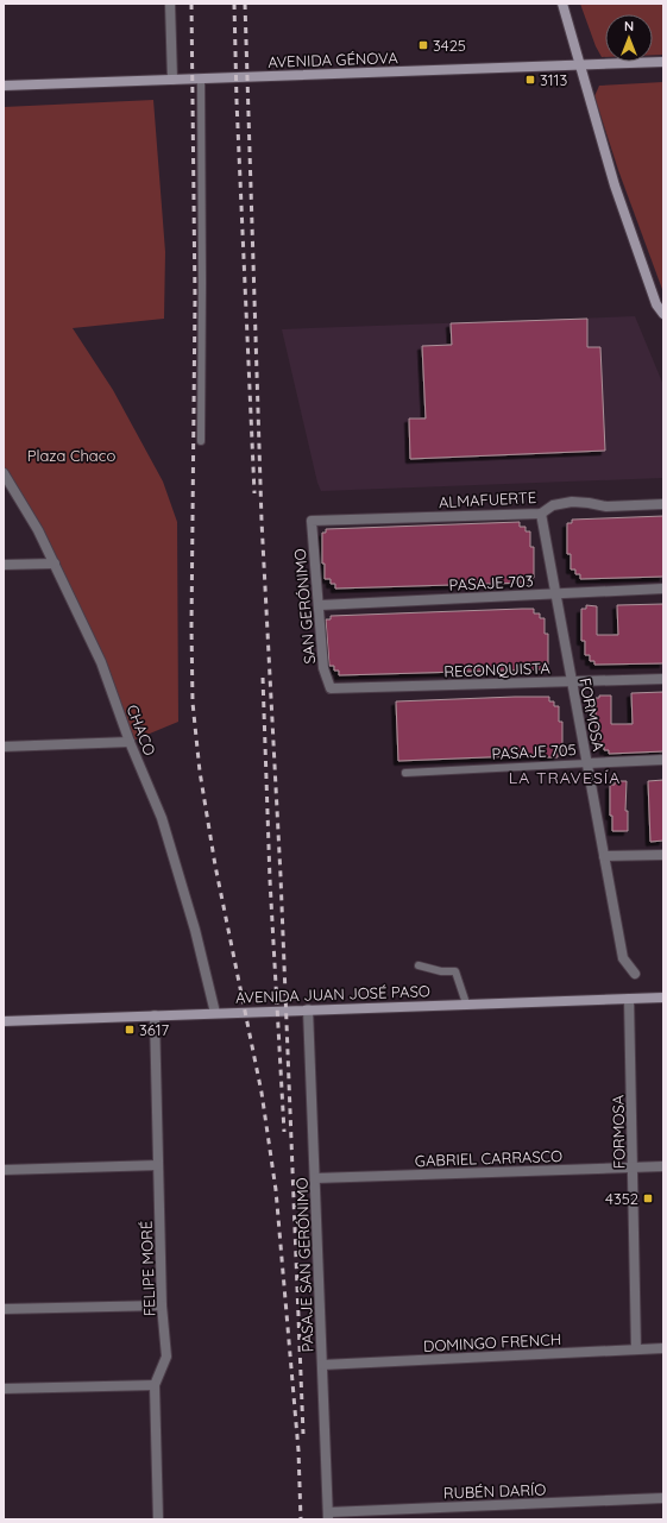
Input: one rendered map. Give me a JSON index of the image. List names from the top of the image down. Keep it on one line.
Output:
{"streets":{"main road":["AVENIDA GÉNOVA","AVENIDA JUAN JOSÉ PASO"],"street":["ALMAFUERTE","PASAJE 703","SAN GERÓNIMO","RECONQUISTA","FORMOSA","CHACO","PASAJE 705","GABRIEL CARRASCO","PASAJE SAN GERÓNIMO","FELIPE MORÉ","DOMINGO FRENCH","RUBÉN DARÍO"]},"crossings":[["ALMAFUERTE","SAN GERÓNIMO"],["ALMAFUERTE","FORMOSA"],["PASAJE 703","SAN GERÓNIMO"],["PASAJE 703","FORMOSA"],["SAN GERÓNIMO","RECONQUISTA"],["RECONQUISTA","FORMOSA"],["FORMOSA","PASAJE 705"],["FORMOSA","AVENIDA JUAN JOSÉ PASO"],["FORMOSA","GABRIEL CARRASCO"],["FORMOSA","DOMINGO FRENCH"],["CHACO","AVENIDA JUAN JOSÉ PASO"],["AVENIDA JUAN JOSÉ PASO","PASAJE SAN GERÓNIMO"],["AVENIDA JUAN JOSÉ PASO","FELIPE MORÉ"],["GABRIEL CARRASCO","PASAJE SAN GERÓNIMO"],["PASAJE SAN GERÓNIMO","DOMINGO FRENCH"],["PASAJE SAN GERÓNIMO","RUBÉN DARÍO"]],"districts":["LA TRAVESÍA"],"parks":["Plaza Chaco"],"places":{"transit":["3425","3113","3617","4352"]},"north":"top"}
